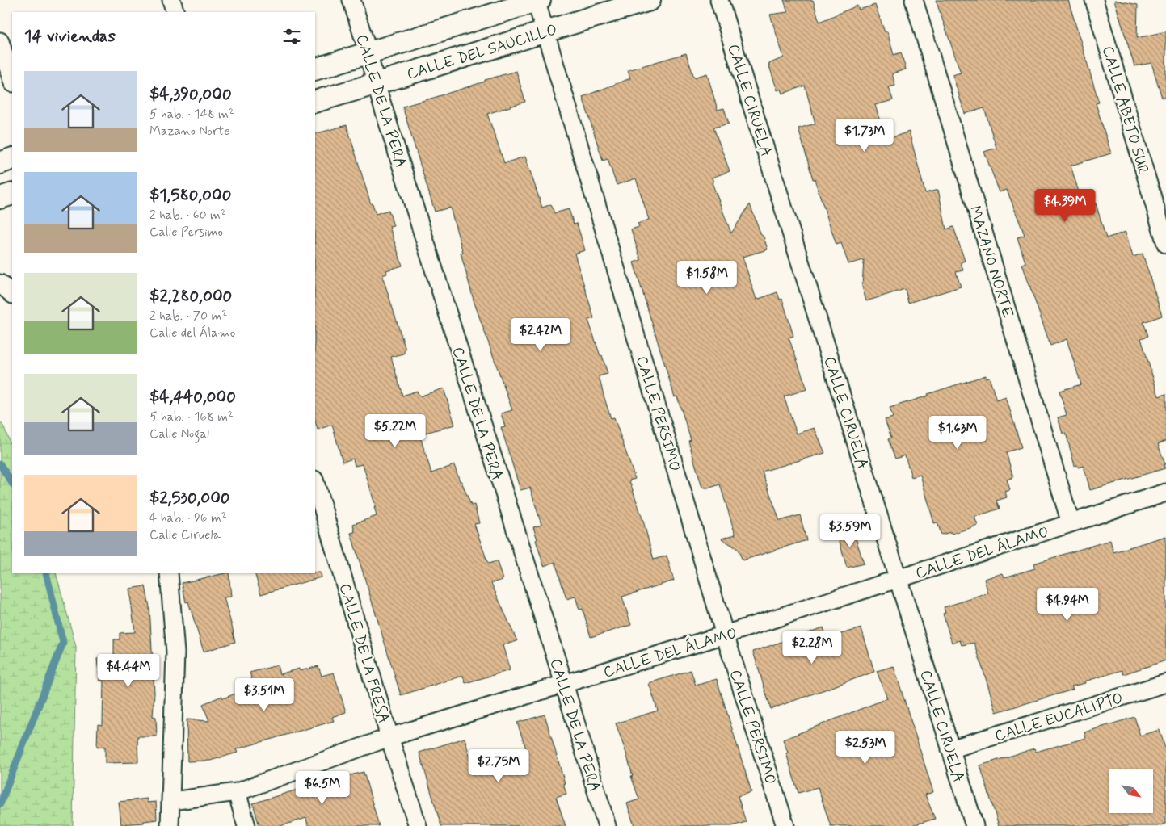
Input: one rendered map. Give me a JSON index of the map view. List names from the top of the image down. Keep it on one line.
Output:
{"streets":{"street":["CALLE DEL SAUCILLO","CALLE CIRUELA","CALLE DE LA PERA","CALLE ABETO SUR","MAZANO NORTE","CALLE PERSIMO","CALLE DEL ÁLAMO","CALLE DE LA FRESA","CALLE EUCALIPTO"]},"crossings":[["CALLE DEL SAUCILLO","CALLE DE LA PERA"],["CALLE DEL SAUCILLO","CALLE PERSIMO"],["CALLE CIRUELA","CALLE DEL ÁLAMO"],["CALLE CIRUELA","CALLE EUCALIPTO"],["CALLE DE LA PERA","CALLE DEL ÁLAMO"],["MAZANO NORTE","CALLE DEL ÁLAMO"],["CALLE PERSIMO","CALLE DEL ÁLAMO"],["CALLE DEL ÁLAMO","CALLE DE LA FRESA"]],"north":"bottom right","page":{"heading":"14 viviendas","list":[{"name":"$4,390,000","note":"5 hab. · 148 m² · Mazano Norte"},{"name":"$1,580,000","note":"2 hab. · 60 m² · Calle Persimo"},{"name":"$2,280,000","note":"2 hab. · 70 m² · Calle del Álamo"},{"name":"$4,440,000","note":"5 hab. · 168 m² · Calle Nogal"},{"name":"$2,530,000","note":"4 hab. · 96 m² · Calle Ciruela"}],"price":["$1.73M","$4.39M","$1.58M","$2.42M","$5.22M","$1.63M","$3.59M","$4.94M","$2.28M","$4.44M","$3.51M","$2.53M","$2.75M","$6.5M"]}}
